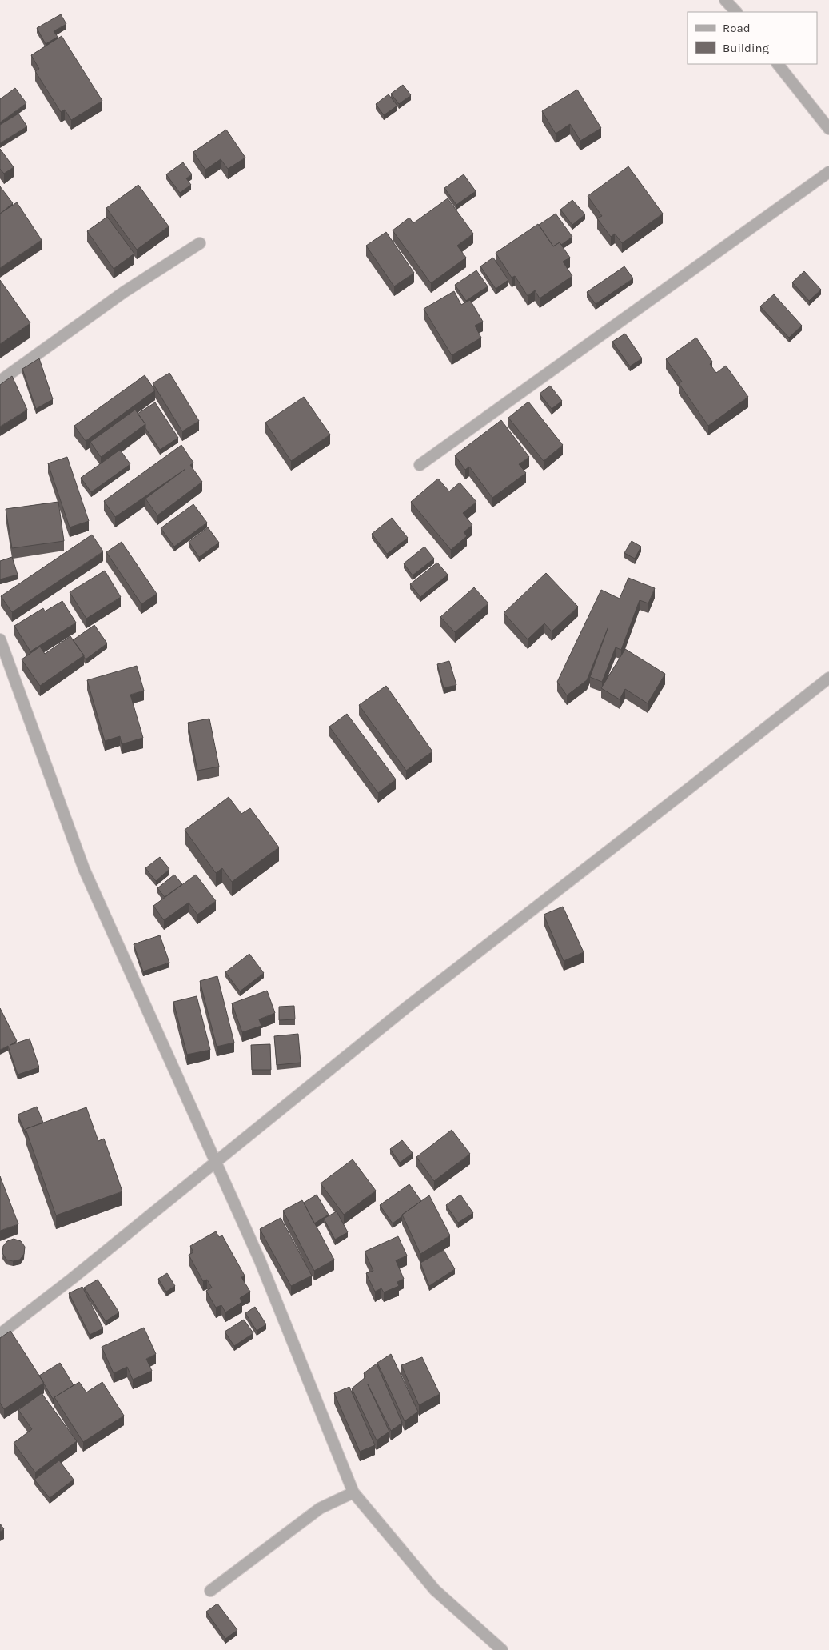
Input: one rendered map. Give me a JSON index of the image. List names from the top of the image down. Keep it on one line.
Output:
{"legend":["Road","Building"]}
